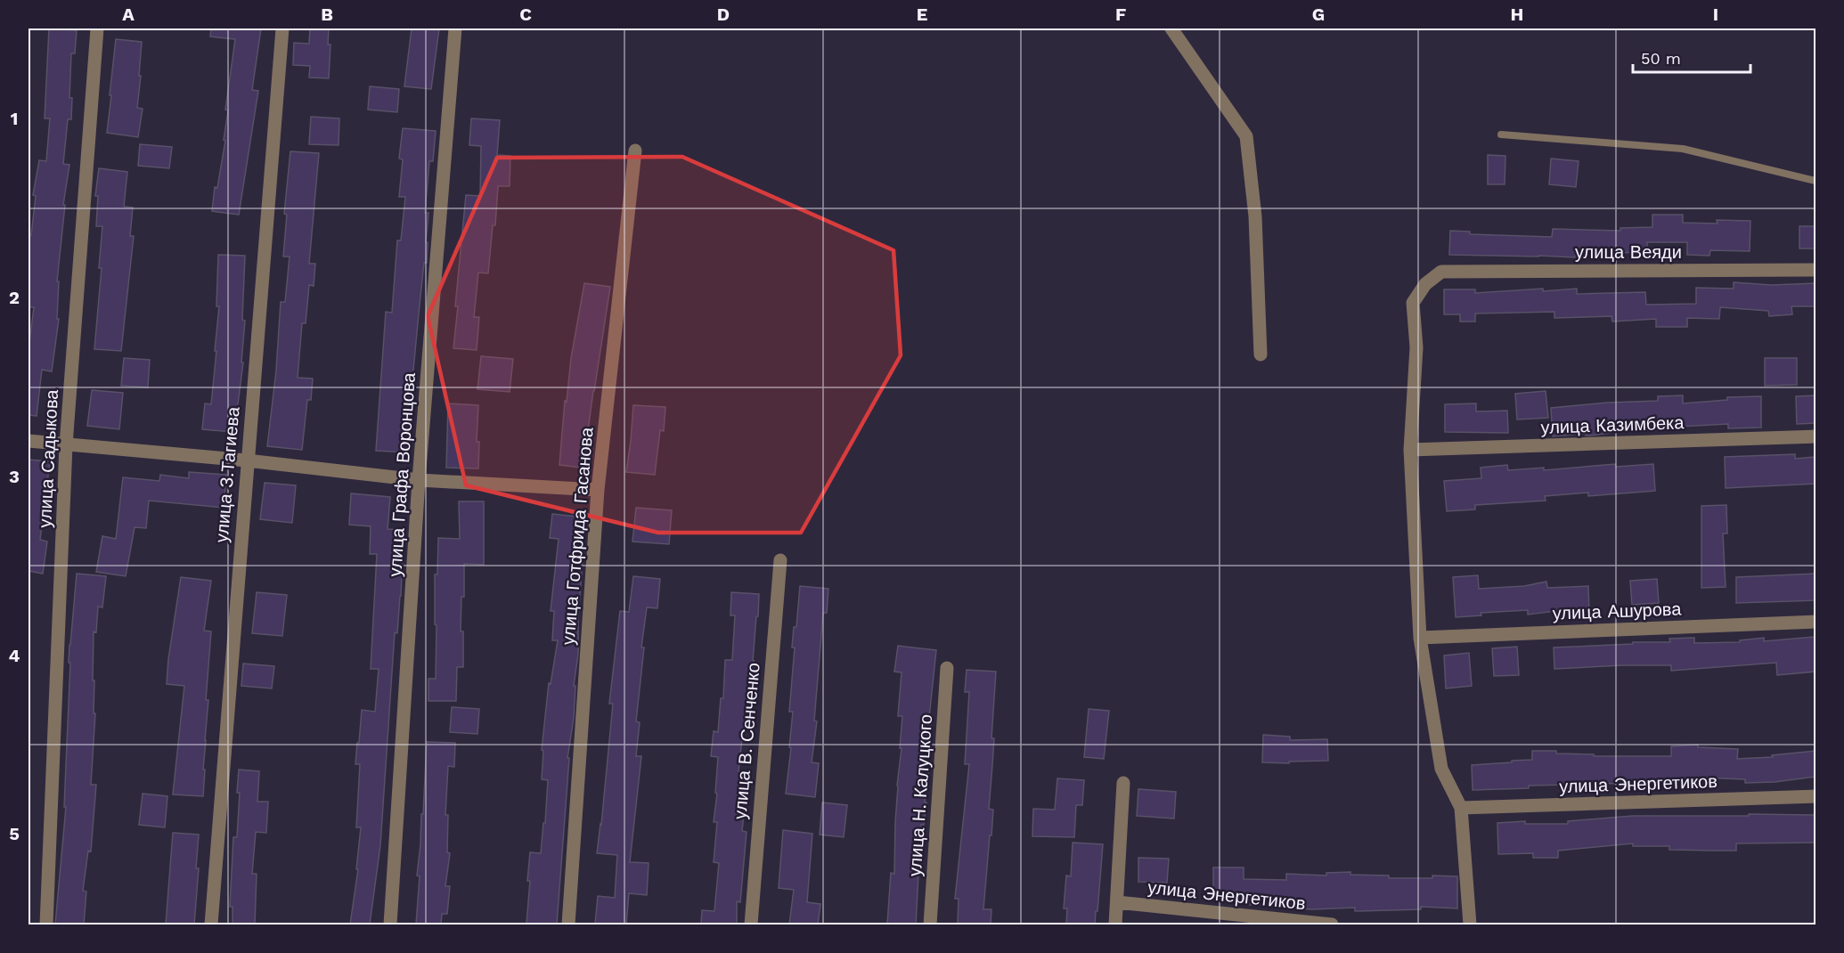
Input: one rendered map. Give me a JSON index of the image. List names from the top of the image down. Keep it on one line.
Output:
{"streets":{"street":["улица Веяди","улица Казимбека","улица Садыкова","улица З.Тагиева","улица Графа Воронцова","улица Готфрида Гасанова","улица Ашурова","улица В. Сенченко","улица Энергетиков","улица Н. Калуцкого"]},"crossings":[["улица Веяди","улица Казимбека"]],"scale_bar":"50 m","grid":{"columns":["A","B","C","D","E","F","G","H","I"],"rows":["1","2","3","4","5"]}}
